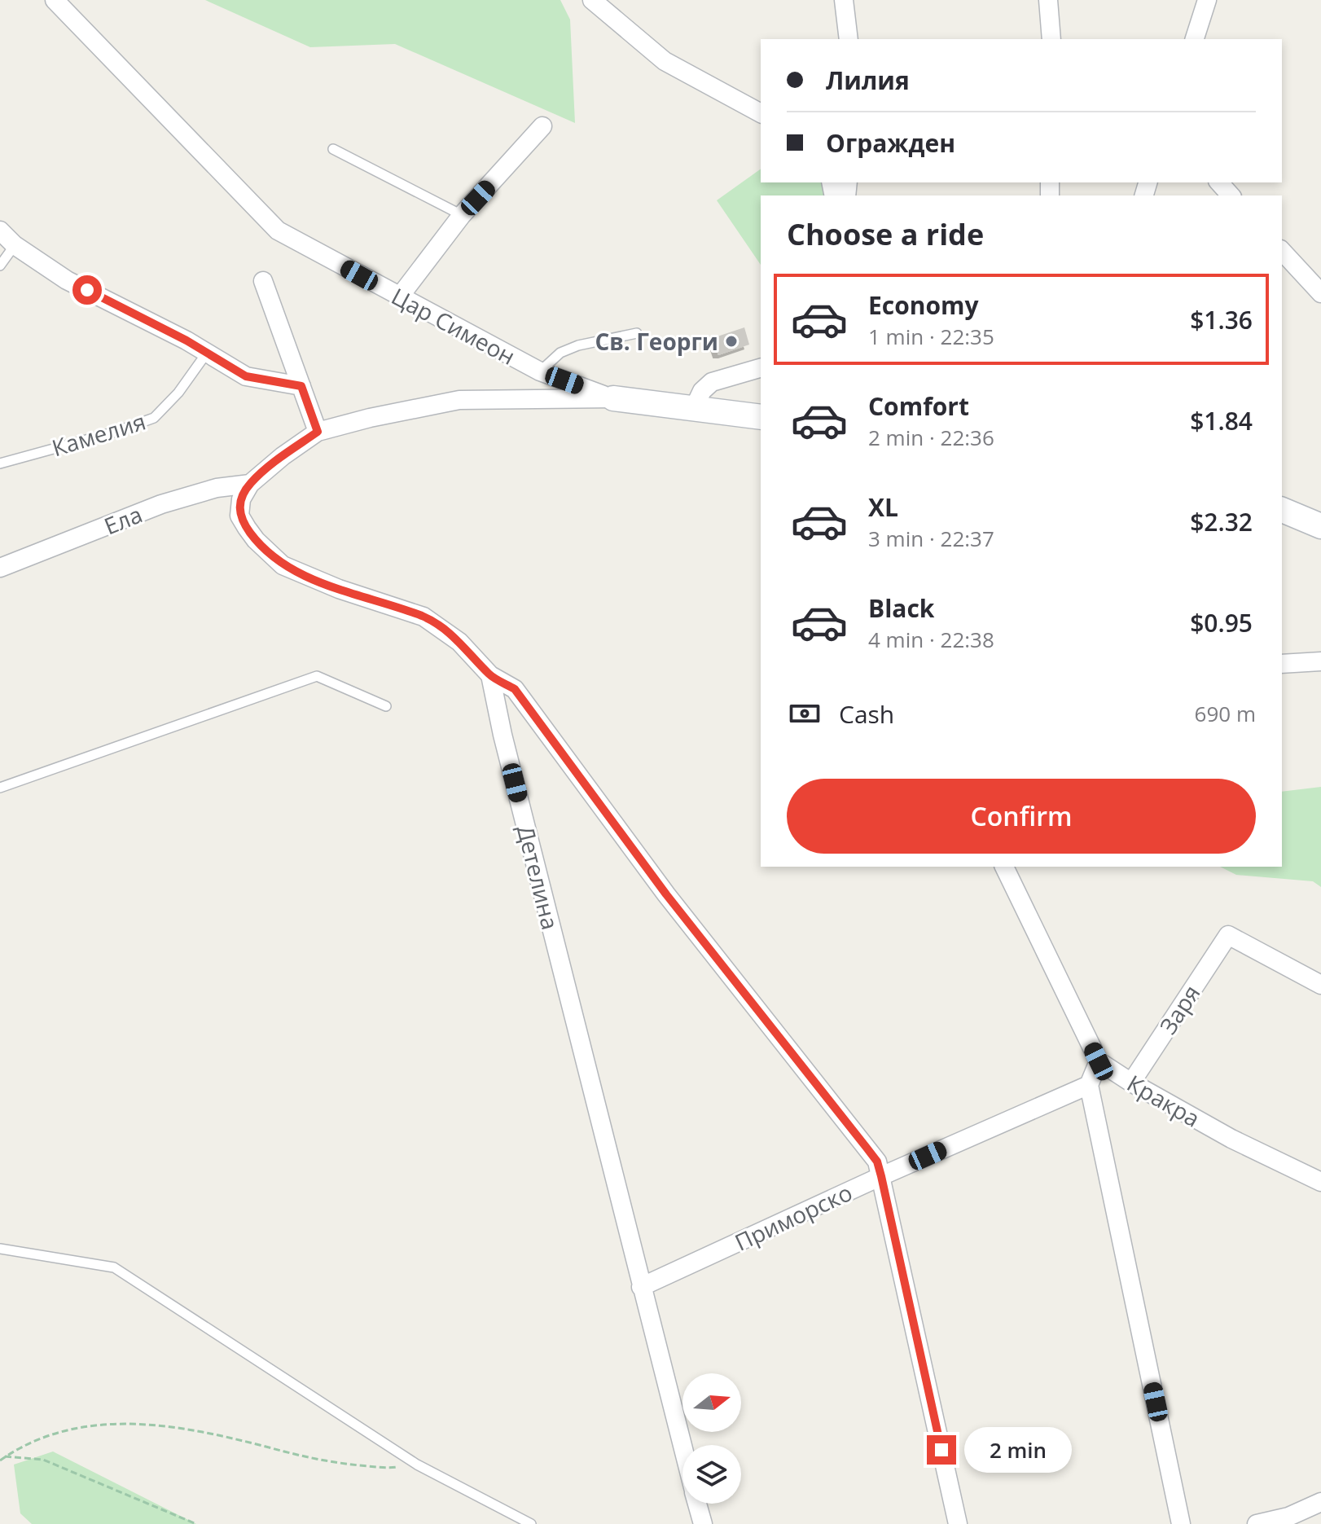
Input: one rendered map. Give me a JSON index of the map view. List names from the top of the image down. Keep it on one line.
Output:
{"streets":{"street":["Цар Симеон","Ела","Детелина","Заря","Кракра","Приморско"],"lane":["Камелия"]},"crossings":[["Детелина","Приморско"],["Заря","Кракра"]],"places":["Св. Георги"],"north":"right","page":{"banner":["Лилия","Огражден"],"heading":"Choose a ride","list":[{"name":"Economy","note":"1 min · 22:35","value":"$1.36"},{"name":"Comfort","note":"2 min · 22:36","value":"$1.84"},{"name":"XL","note":"3 min · 22:37","value":"$2.32"},{"name":"Black","note":"4 min · 22:38","value":"$0.95"}],"pay":["Cash","690 m"],"buttons":"Confirm","bubble":"2 min"}}
